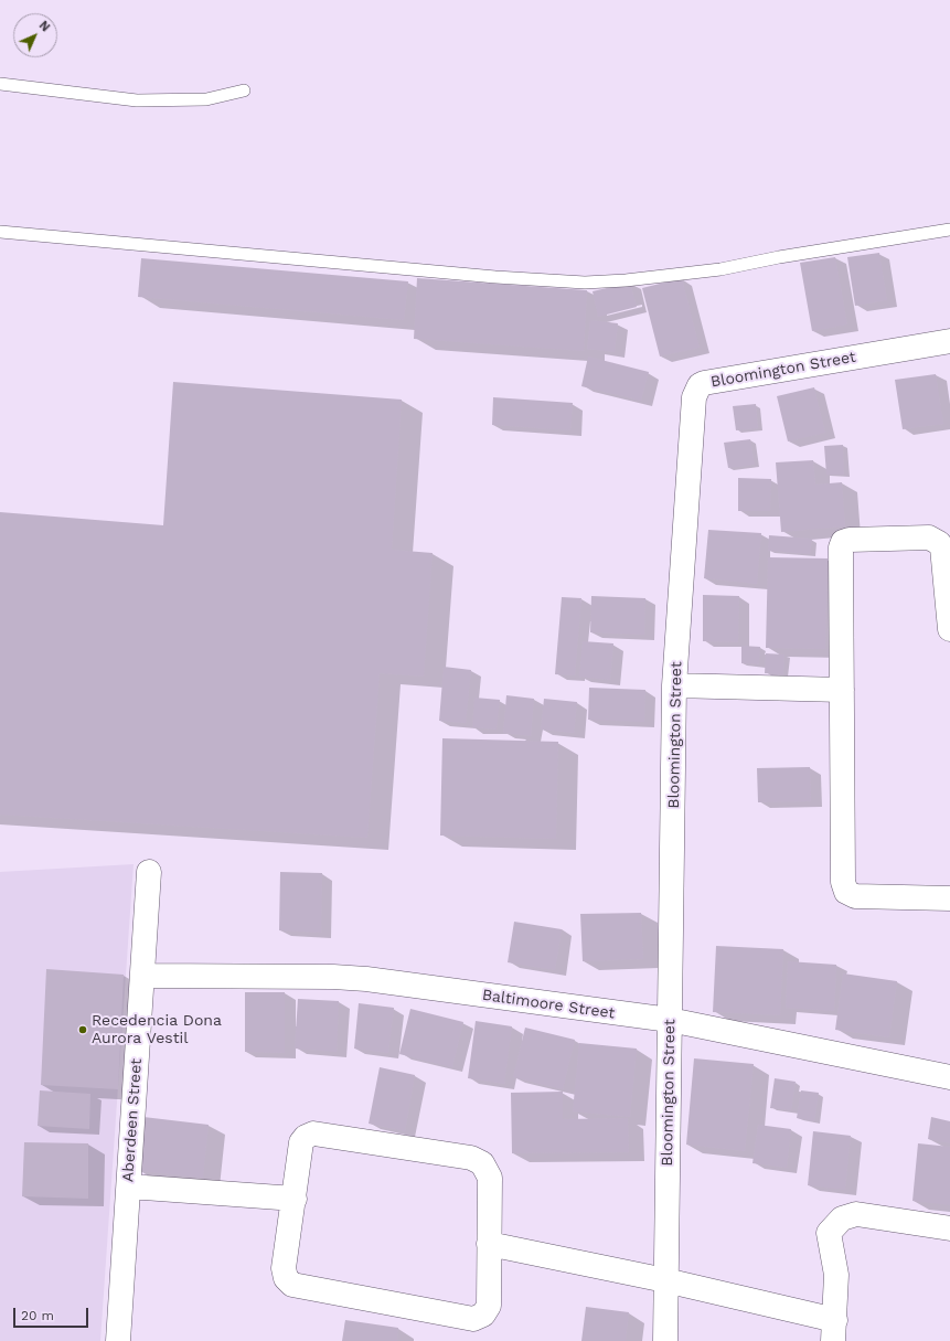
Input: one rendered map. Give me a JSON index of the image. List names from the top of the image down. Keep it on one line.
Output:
{"streets":{"street":["Bloomington Street","Baltimoore Street","Aberdeen Street"]},"crossings":[["Bloomington Street","Baltimoore Street"],["Baltimoore Street","Aberdeen Street"]],"places":["Recedencia Dona Aurora Vestil"],"scale_bar":"20 m","north":"top right"}
